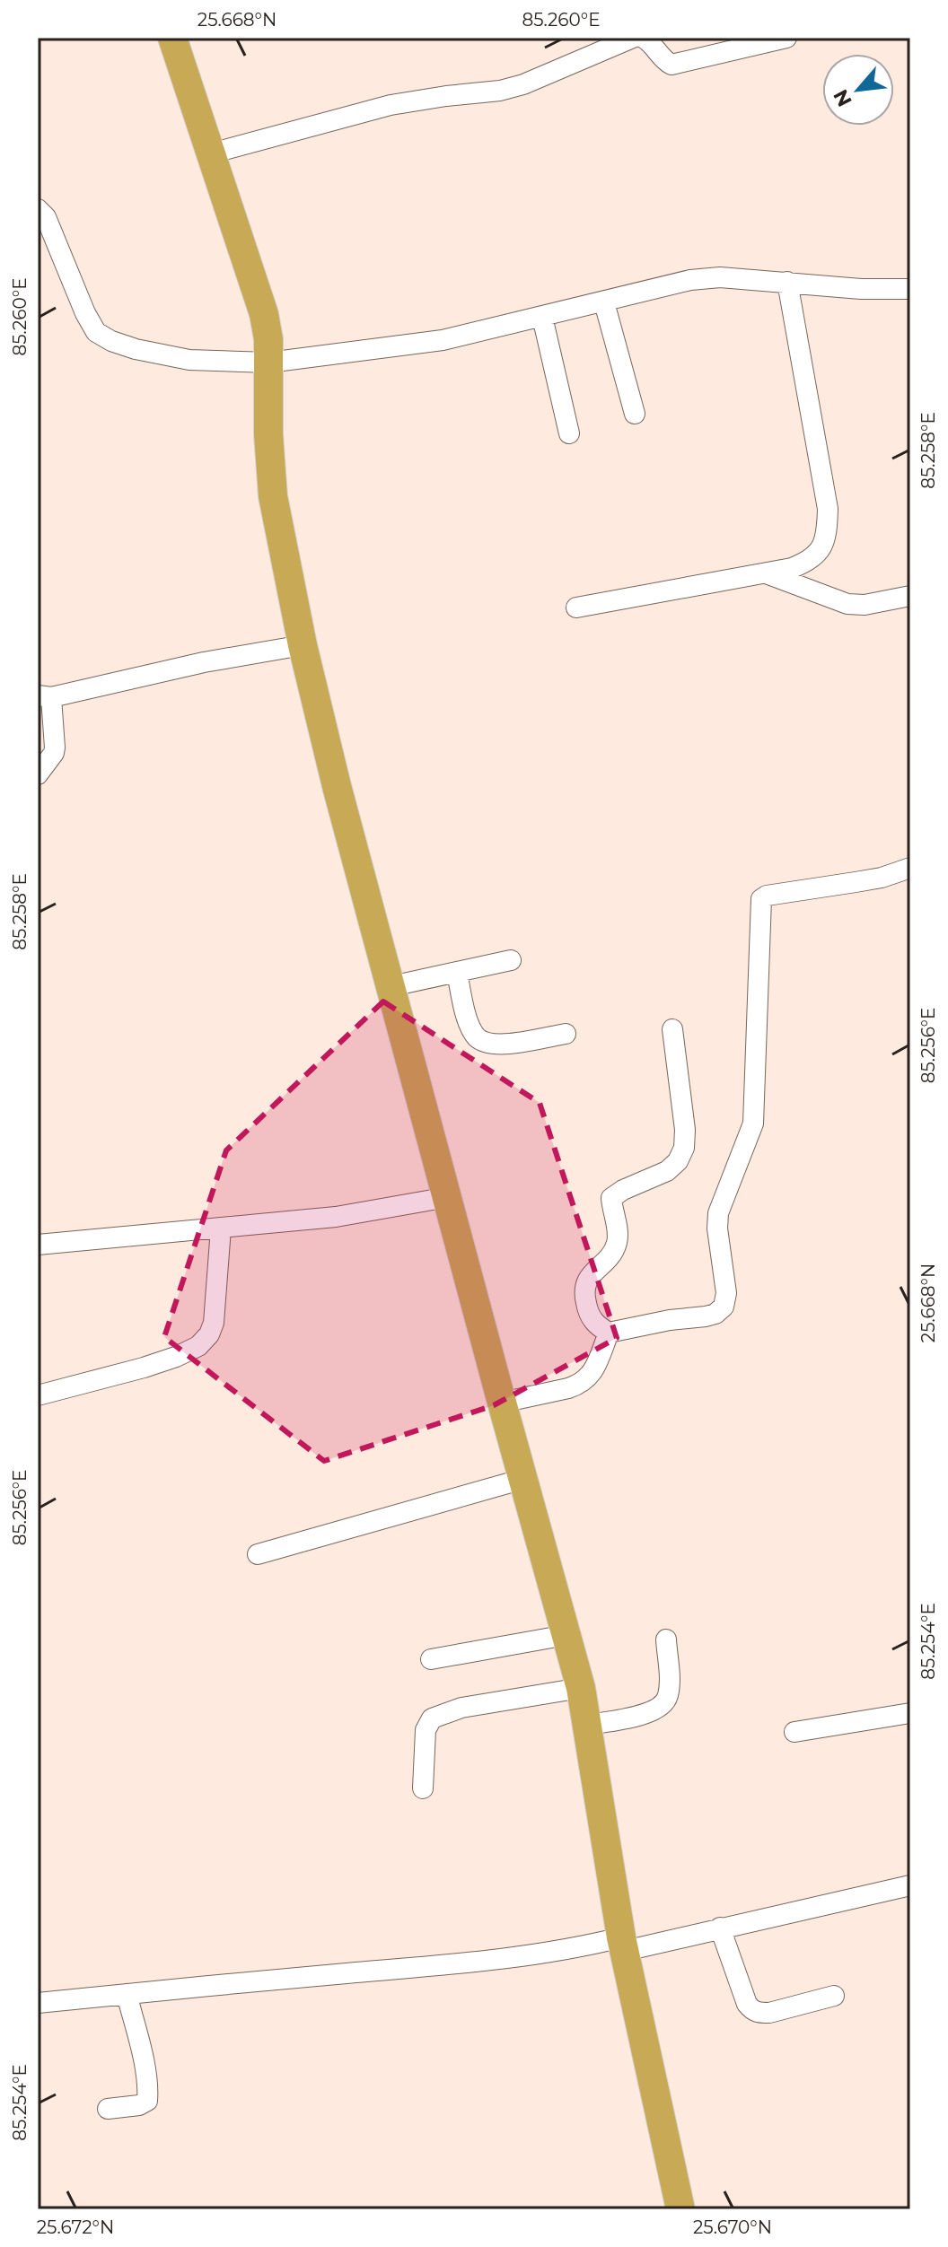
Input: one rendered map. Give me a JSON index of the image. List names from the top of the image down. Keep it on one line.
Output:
{"north":"bottom left","coordinates":["25.668°N","85.260°E","85.258°E","85.256°E","85.254°E","25.672°N","25.670°N"]}
